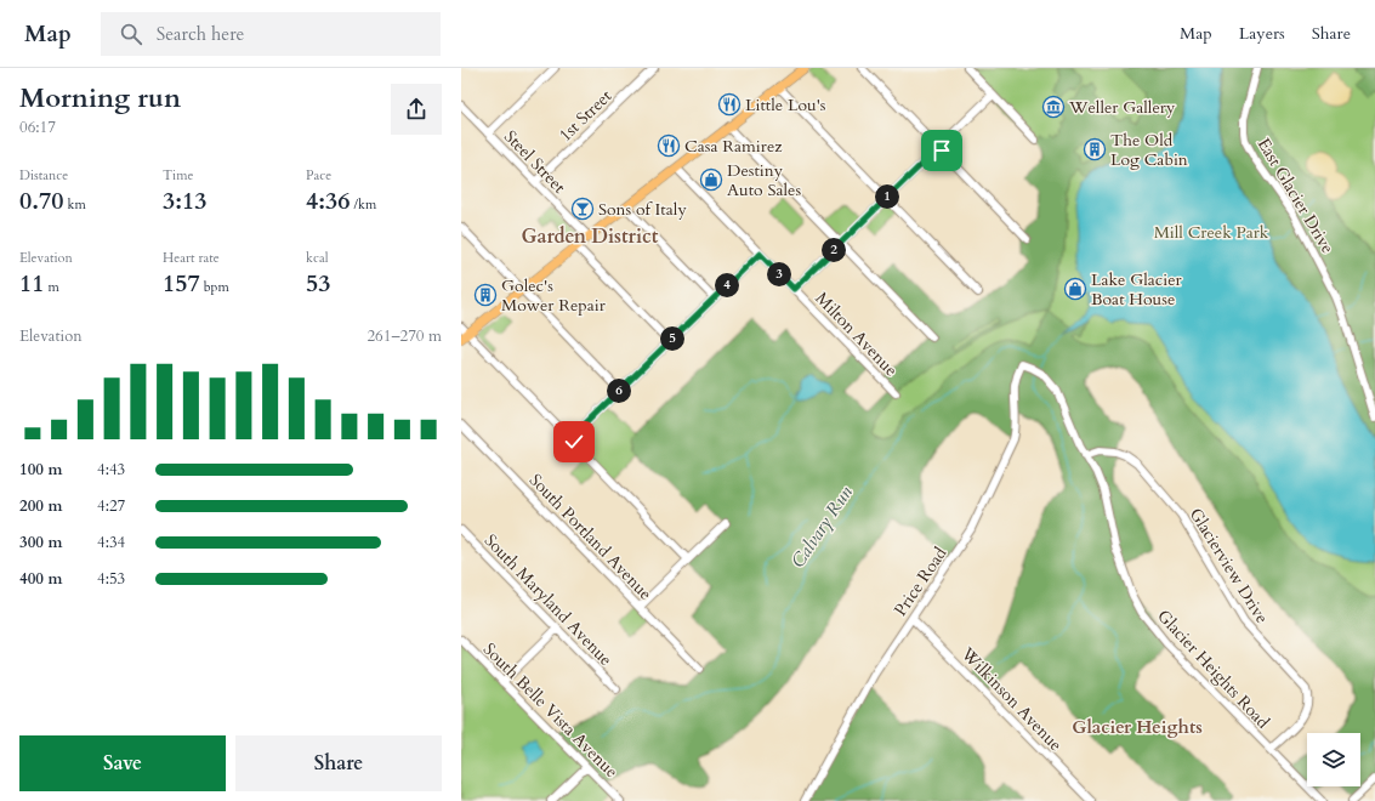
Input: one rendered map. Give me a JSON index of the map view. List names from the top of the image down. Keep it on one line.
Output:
{"streets":{"street":["1st Street","Steel Street","East Glacier Drive","Milton Avenue","South Portland Avenue","Glacierview Drive","Price Road","South Maryland Avenue","Glacier Heights Road","Wilkinson Avenue","South Belle Vista Avenue"]},"crossings":[["1st Street","Steel Street"],["Glacierview Drive","Glacier Heights Road"],["Price Road","Glacier Heights Road"],["Price Road","Wilkinson Avenue"]],"districts":["Garden District","Glacier Heights"],"water":["Calvary Run"],"parks":["Mill Creek Park"],"places":{"restaurant":["Little Lou's","Casa Ramirez"],"museum":["Weller Gallery"],"building":["The Old Log Cabin","Golec's Mower Repair"],"shop":["Destiny Auto Sales","Lake Glacier Boat House"],"bar":["Sons of Italy"]},"page":{"header":"Map","search":"Search here","nav":["Map","Layers","Share"],"heading":["Morning run","06:17"],"stats":[["Distance","0.70 km"],["Time","3:13"],["Pace","4:36 /km"],["Elevation","11 m"],["Heart rate","157 bpm"],["kcal","53"]],"pins":["1","2","3","4","5","6"],"chart":["Elevation","261–270 m"],"list":[{"name":"100 m","note":"4:43"},{"name":"200 m","note":"4:27"},{"name":"300 m","note":"4:34"},{"name":"400 m","note":"4:53"}],"buttons":["Save","Share"]}}
